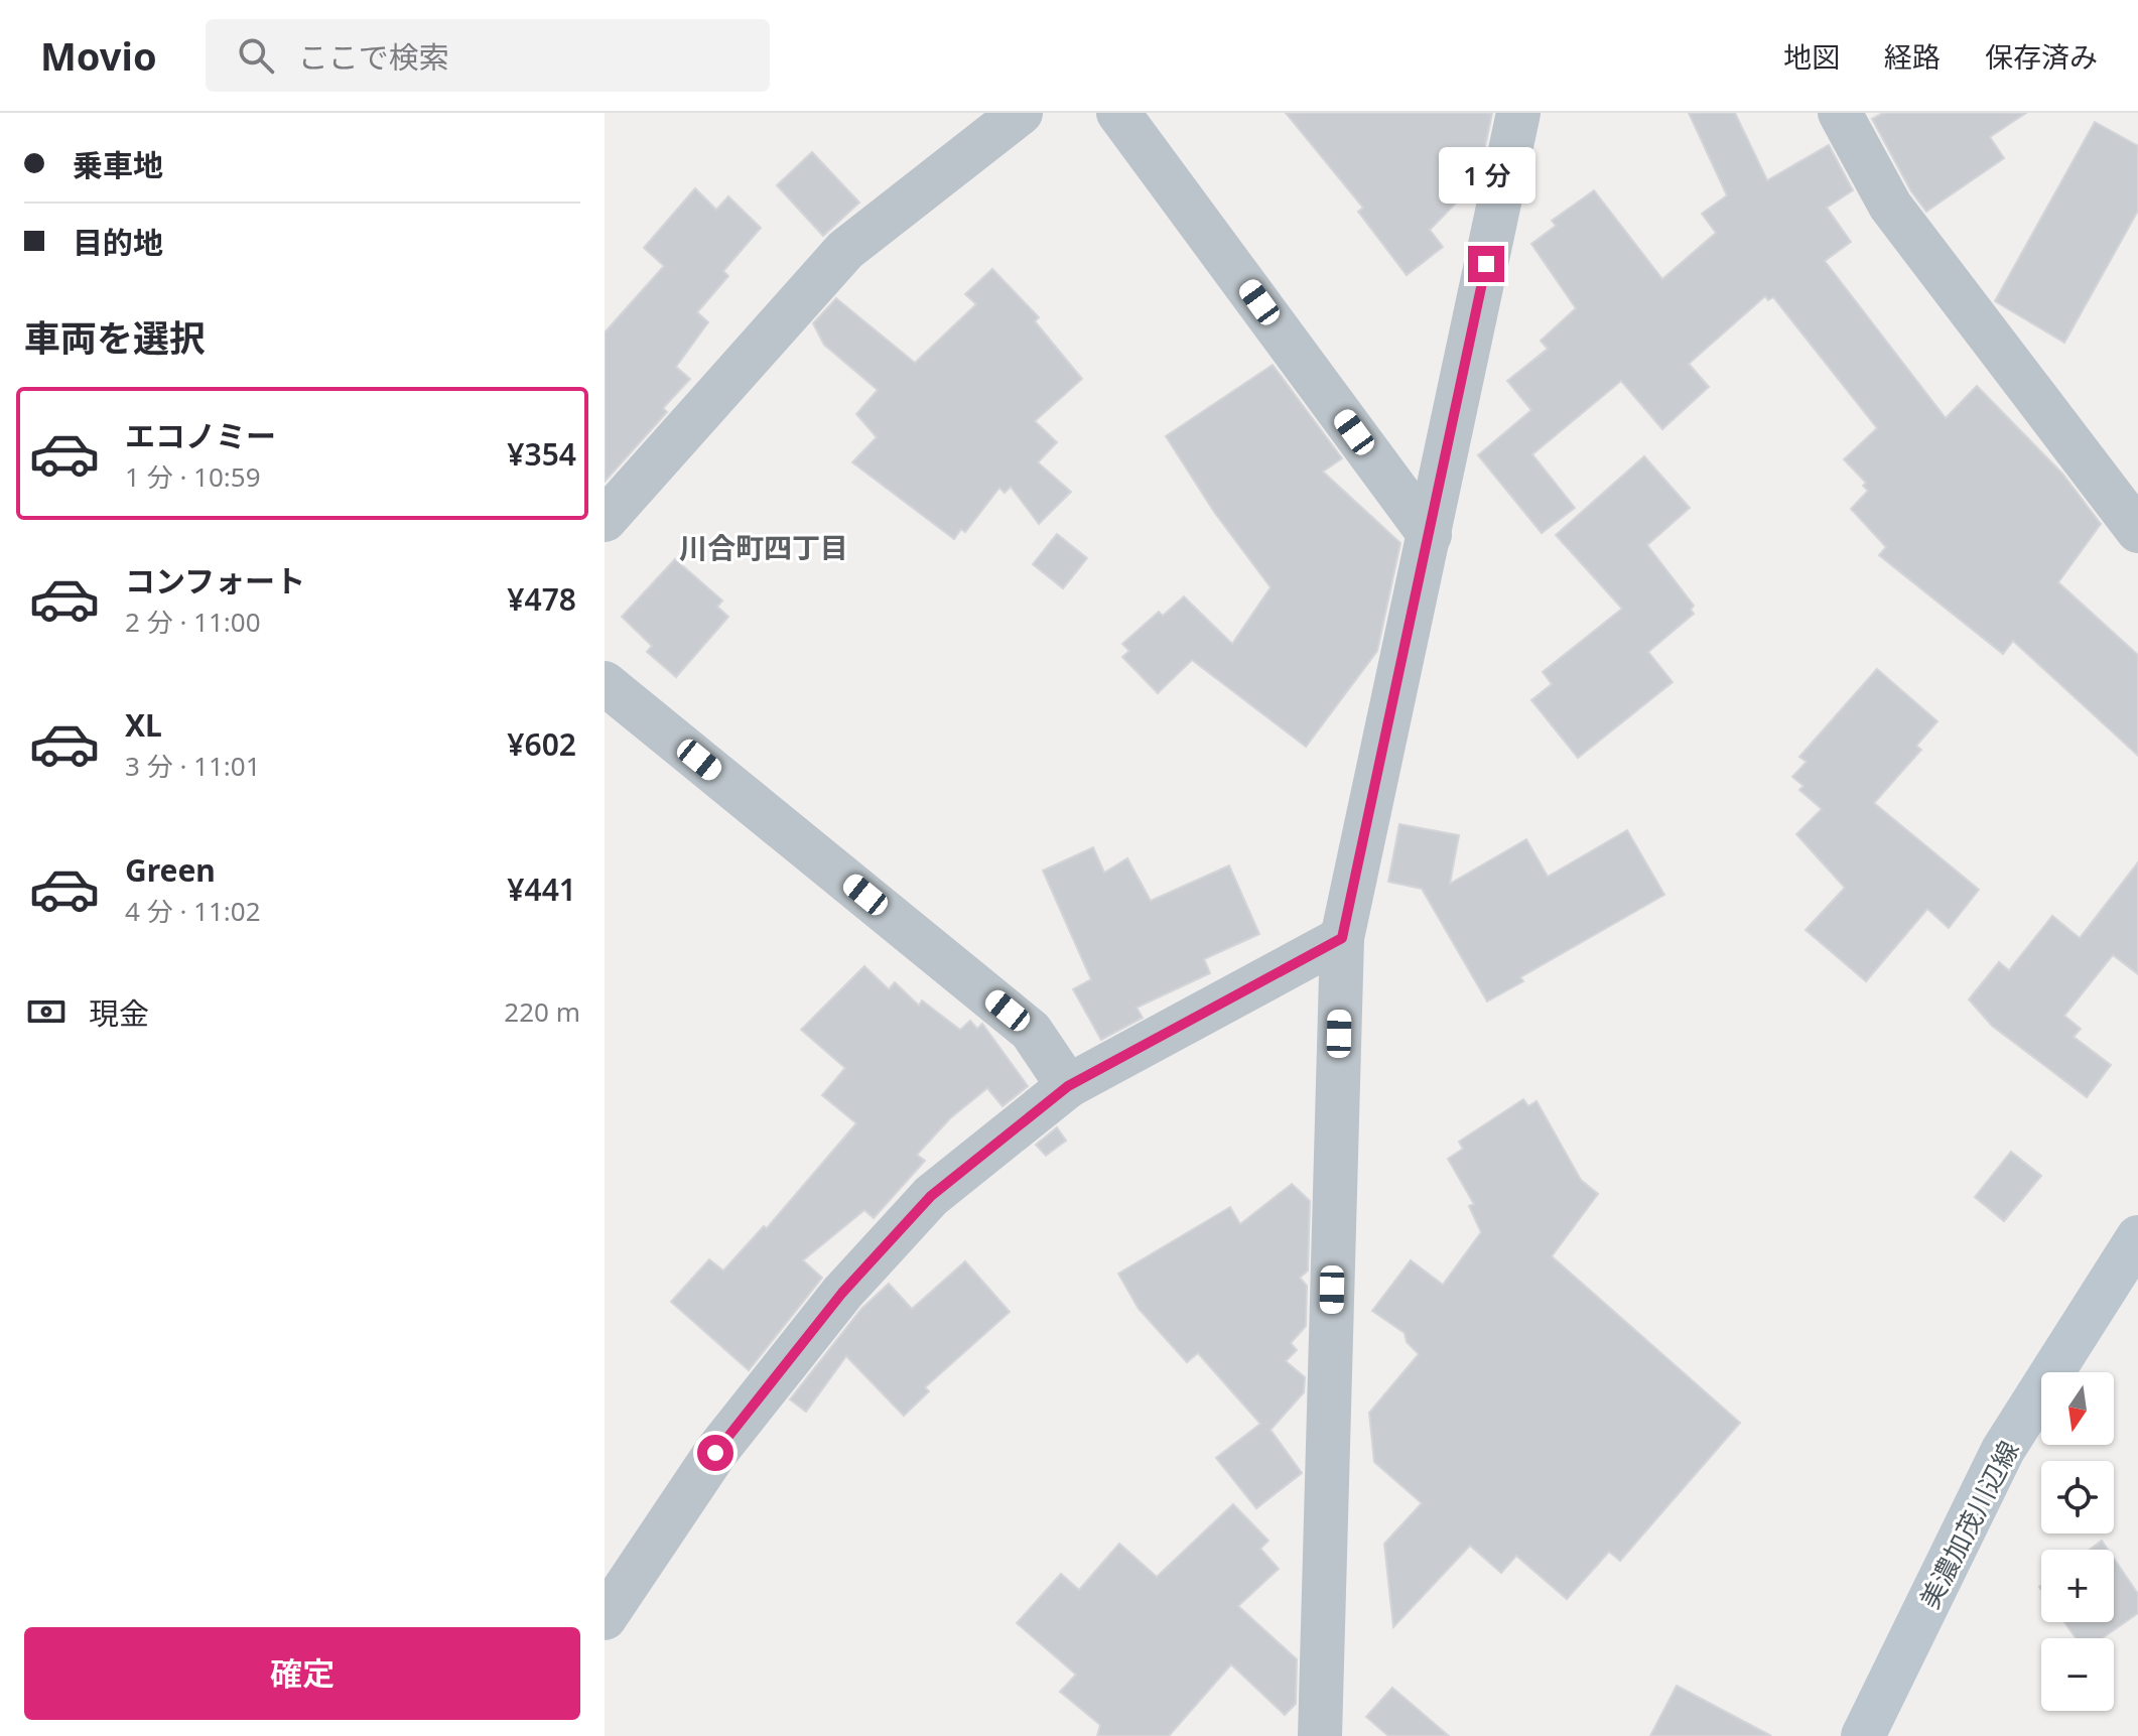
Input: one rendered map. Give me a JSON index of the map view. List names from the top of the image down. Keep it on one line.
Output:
{"streets":{"main road":["美濃加茂川辺線"]},"districts":["川合町四丁目"],"north":"bottom","page":{"header":"Movio","search":"ここで検索","nav":["地図","経路","保存済み"],"banner":["乗車地","目的地"],"bubble":"1 分","heading":"車両を選択","list":[{"name":"エコノミー","note":"1 分 · 10:59","value":"¥354"},{"name":"コンフォート","note":"2 分 · 11:00","value":"¥478"},{"name":"XL","note":"3 分 · 11:01","value":"¥602"},{"name":"Green","note":"4 分 · 11:02","value":"¥441"}],"pay":["現金","220 m"],"map_buttons":["+","−"],"buttons":"確定"}}
